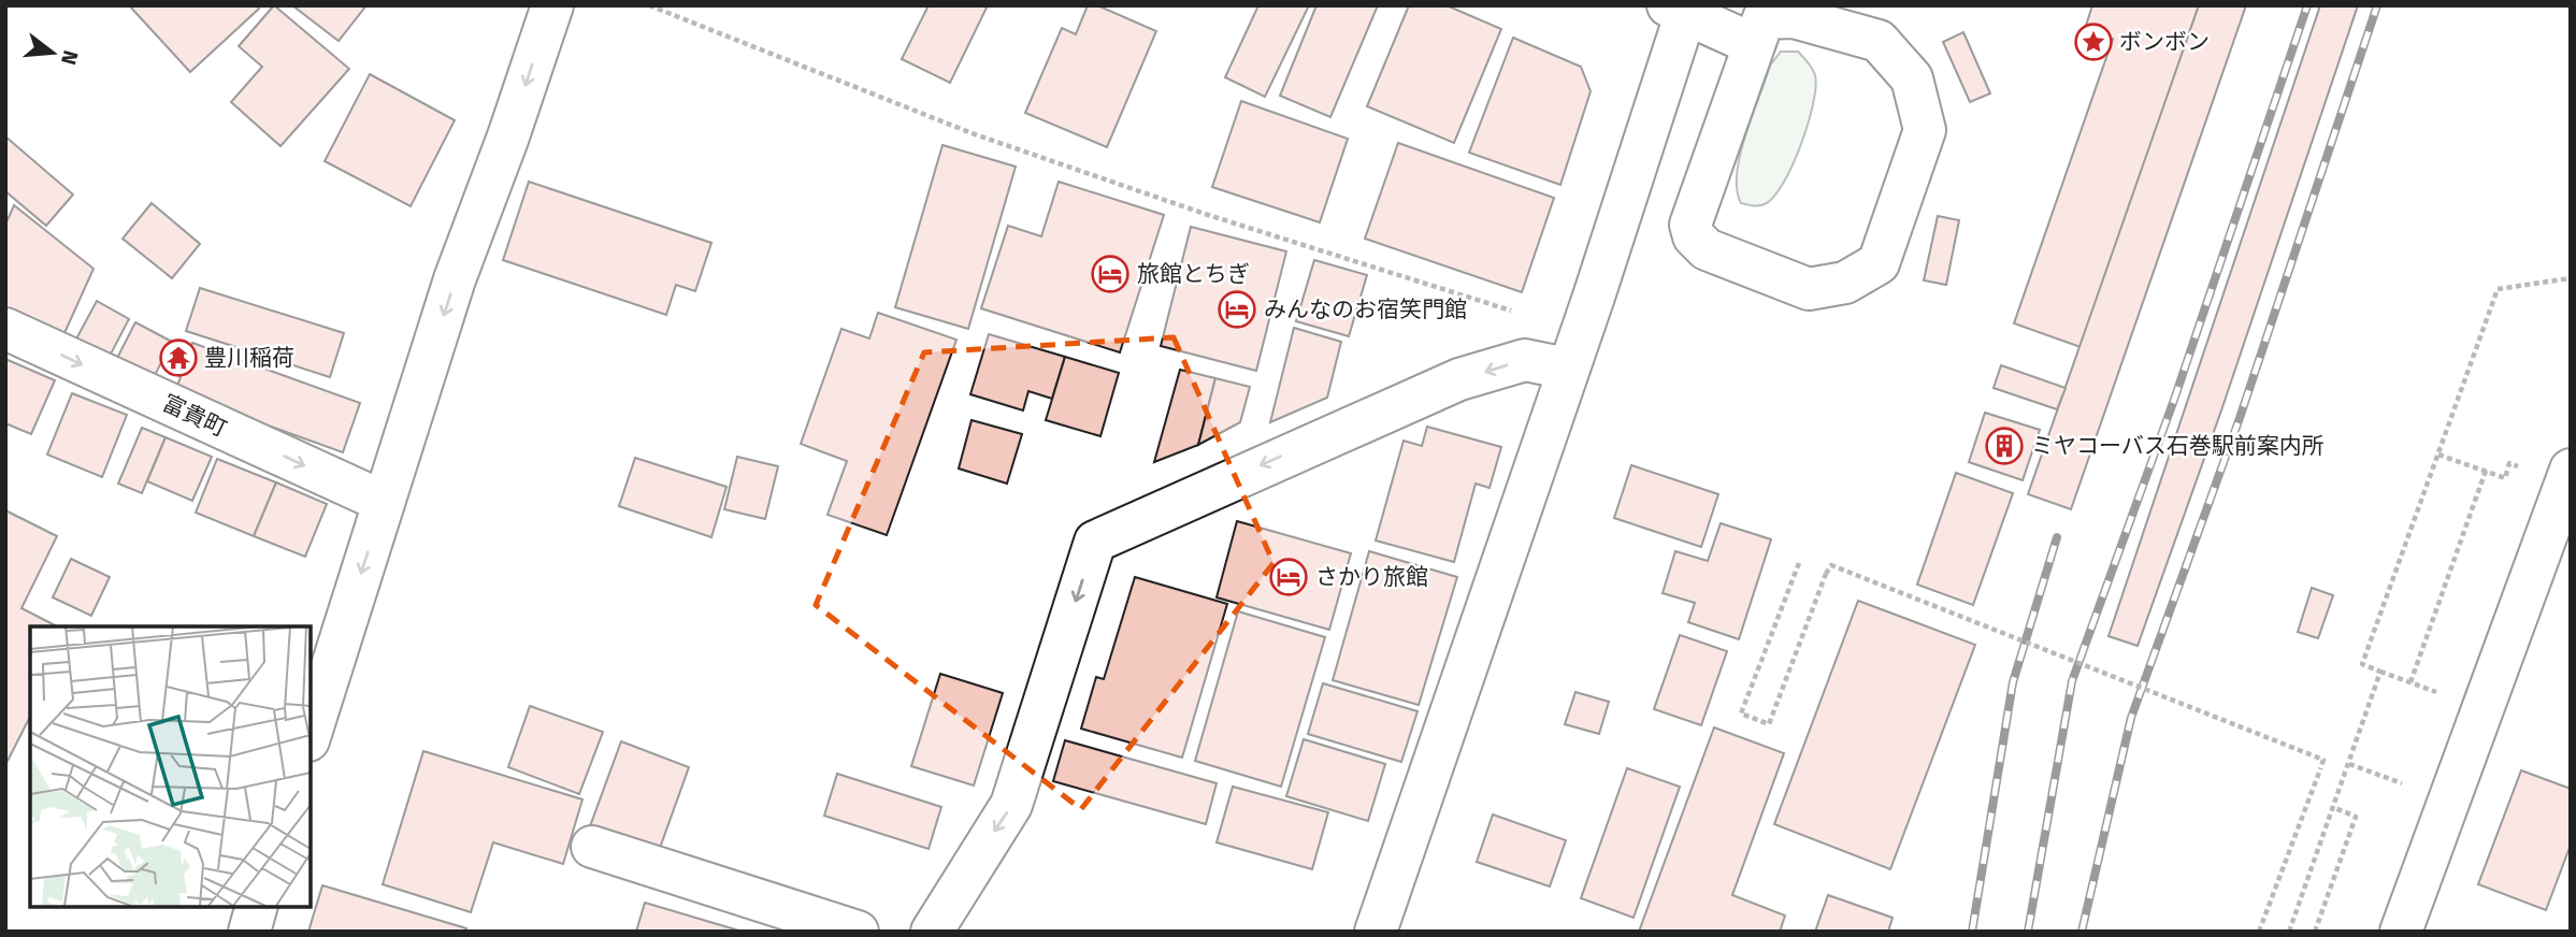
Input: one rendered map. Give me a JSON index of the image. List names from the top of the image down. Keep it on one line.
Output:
{"streets":{"street":["富貴町"]},"one_way":["富貴町"],"places":{"place":["ボンボン"],"hotel":["旅館とちぎ","みんなのお宿笑門館","さかり旅館"],"temple":["豊川稲荷"],"building":["ミヤコーバス石巻駅前案内所"]},"north":"right"}
